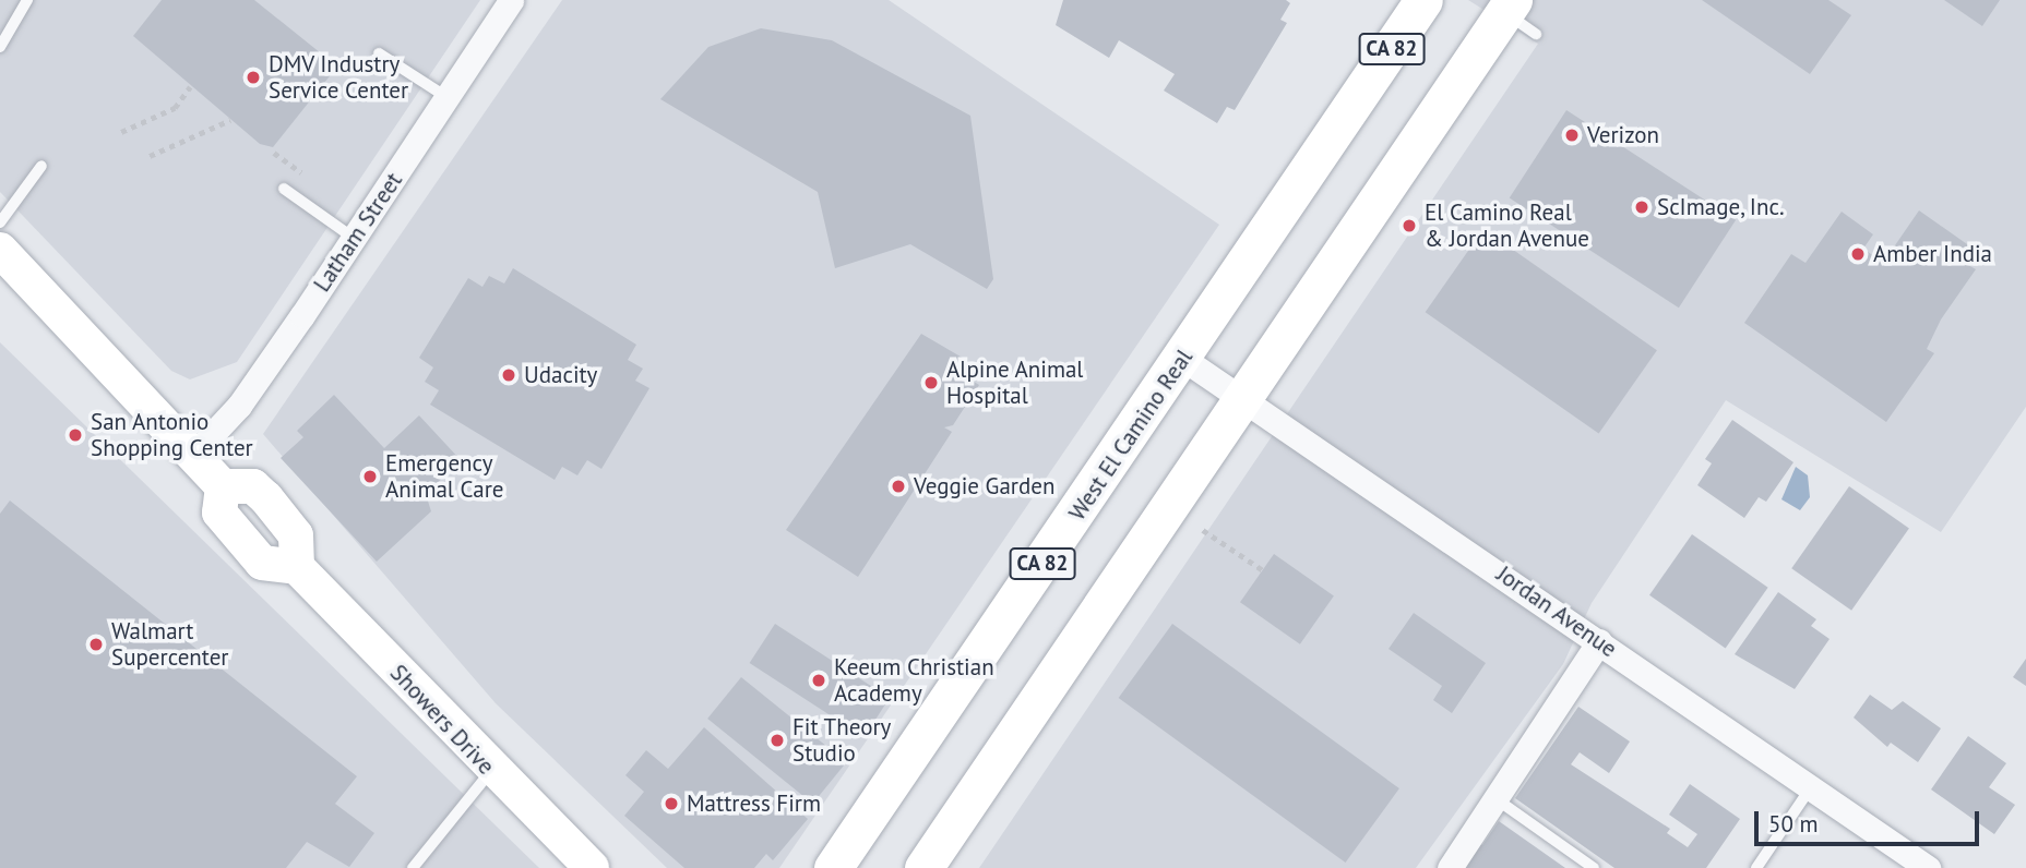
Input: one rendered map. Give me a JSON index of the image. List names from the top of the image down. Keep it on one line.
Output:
{"streets":{"main road":["CA 82","West El Camino Real"],"street":["Latham Street","Jordan Avenue","Showers Drive"]},"crossings":[["West El Camino Real","Jordan Avenue"]],"places":["DMV Industry Service Center","Verizon","ScImage, Inc.","El Camino Real & Jordan Avenue","Amber India","Udacity","Alpine Animal Hospital","San Antonio Shopping Center","Emergency Animal Care","Veggie Garden","Walmart Supercenter","Keeum Christian Academy","Fit Theory Studio","Mattress Firm"],"scale_bar":"50 m"}
